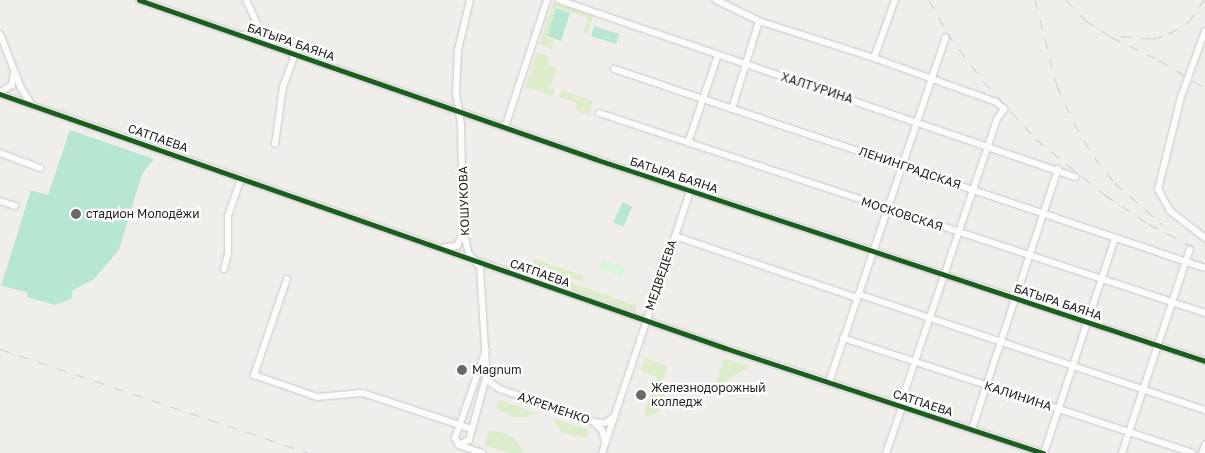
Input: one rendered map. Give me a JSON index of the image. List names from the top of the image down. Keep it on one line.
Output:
{"streets":{"street":["БАТЫРА БАЯНА","ХАЛТУРИНА","САТПАЕВА","ЛЕНИНГРАДСКАЯ","КОШУКОВА","МОСКОВСКАЯ","МЕДВЕДЕВА","КАЛИНИНА","АХРЕМЕНКО"]},"crossings":[["БАТЫРА БАЯНА","КОШУКОВА"],["БАТЫРА БАЯНА","МЕДВЕДЕВА"],["САТПАЕВА","КОШУКОВА"],["САТПАЕВА","МЕДВЕДЕВА"],["КОШУКОВА","АХРЕМЕНКО"],["МЕДВЕДЕВА","АХРЕМЕНКО"]],"places":["стадион Молодёжи","Magnum","Железнодорожный колледж"]}
